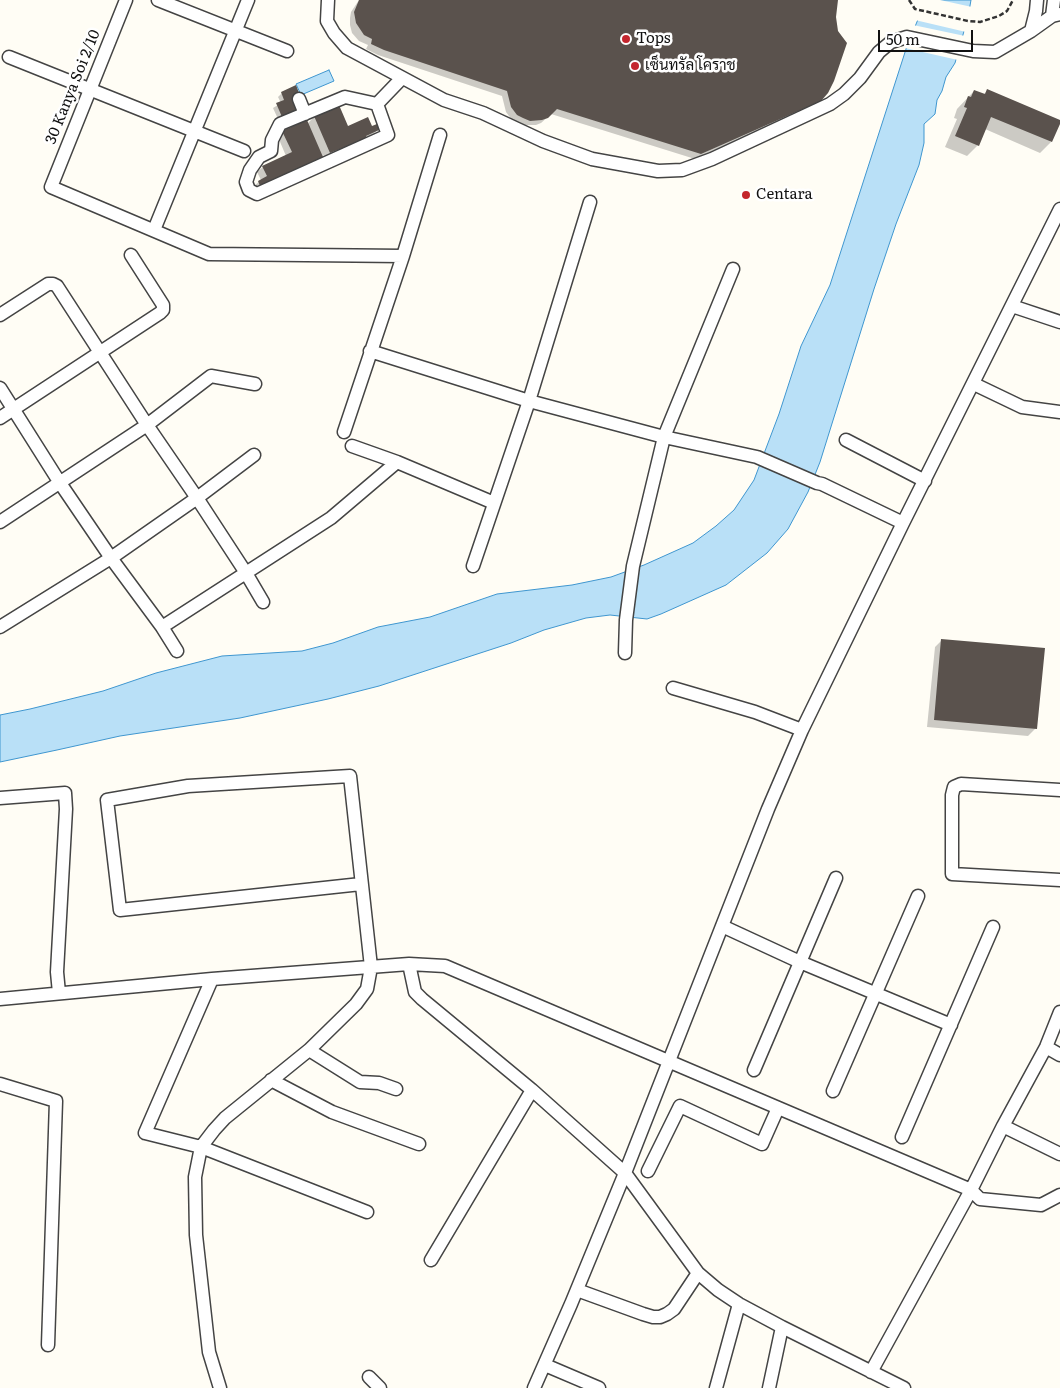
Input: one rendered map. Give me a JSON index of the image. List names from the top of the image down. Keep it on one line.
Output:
{"streets":{"street":["30 Kanya Soi 2/10"]},"places":["Tops","เซ็นทรัล โคราช","Centara"],"scale_bar":"50 m"}
